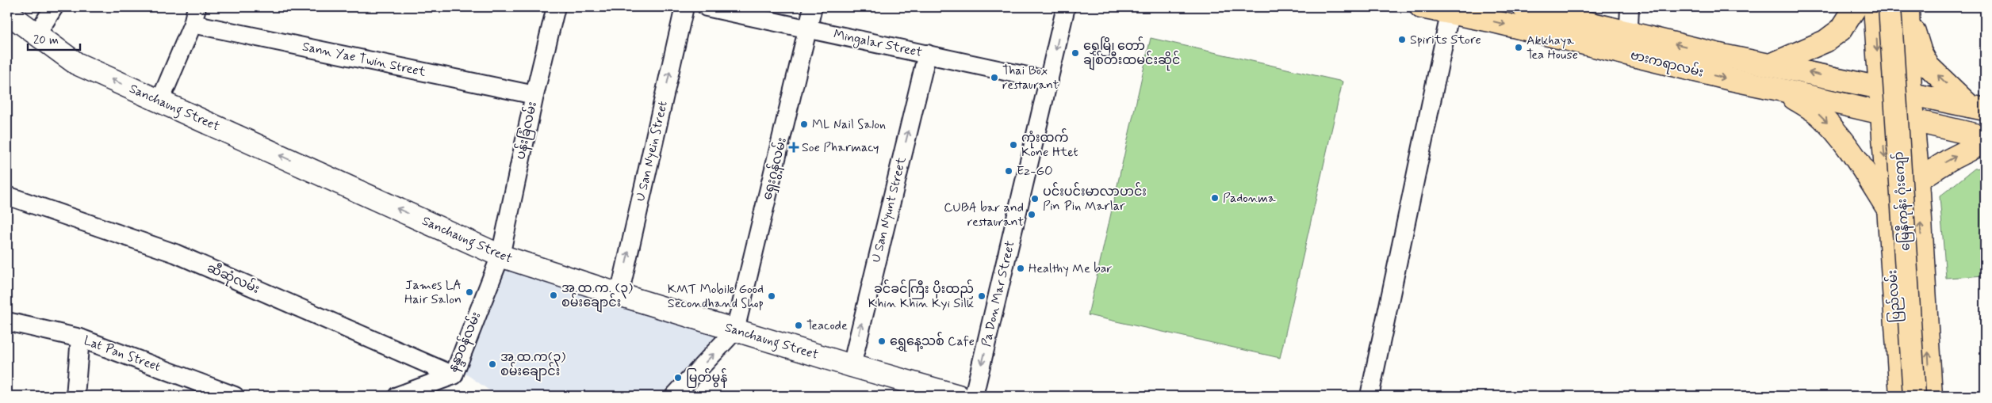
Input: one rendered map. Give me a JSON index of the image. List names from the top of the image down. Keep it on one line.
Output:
{"streets":{"main road":["ဗားကရာလမ်း","မြေနီကုန်း ဂုံးကျော်","ပြည်လမ်း"],"street":["Mingalar Street","Sann Yae Twin Street","Sanchaung Street","ပန်းခြံလမ်း","U San Nyein Street","ရှေးဂွန်လမ်း","U San Nyunt Street","ဆီဆုံလမ်း","Pa Don Mar Street","နန္ဒာ၀န်လမ်း","Lat Pan Street"]},"crossings":[["Mingalar Street","ရှေးဂွန်လမ်း"],["Mingalar Street","U San Nyunt Street"],["Mingalar Street","Pa Don Mar Street"],["Sann Yae Twin Street","ပန်းခြံလမ်း"],["ဗားကရာလမ်း","မြေနီကုန်း ဂုံးကျော်"],["ဗားကရာလမ်း","ပြည်လမ်း"],["Sanchaung Street","ပန်းခြံလမ်း"],["Sanchaung Street","U San Nyein Street"],["Sanchaung Street","ရှေးဂွန်လမ်း"],["Sanchaung Street","U San Nyunt Street"],["Sanchaung Street","နန္ဒာ၀န်လမ်း"],["ပန်းခြံလမ်း","နန္ဒာ၀န်လမ်း"],["ဆီဆုံလမ်း","နန္ဒာ၀န်လမ်း"]],"one_way":["Sanchaung Street","U San Nyein Street","U San Nyunt Street","Pa Don Mar Street"],"places":{"other":["Spirits Store","Akkhaya Tea House","ရွှေမြို့တော် ချစ်တီးထမင်းဆိုင်","Thai Box restaurant","ML Nail Salon","ကုံးထက် Kone Htet","Ez-GO","Padonma","ပင်းပင်းမာလာဟင်း Pin Pin Marlar","CUBA bar and restaurant","Healthy Me bar","James LA Hair Salon","အ.ထ.က. (၃) စမ်းချောင်း","KMT Mobile Good Secondhand Shop","ခင်ခင်ကြီး ပိုးထည် Khin Khin Kyi Silk","Teacode","ရွှေနေ့သစ် Cafe","အ.ထ.က(၃) စမ်းချောင်း","မြတ်မွန်"],"health":["Soe Pharmacy"]},"scale_bar":"20 m"}
